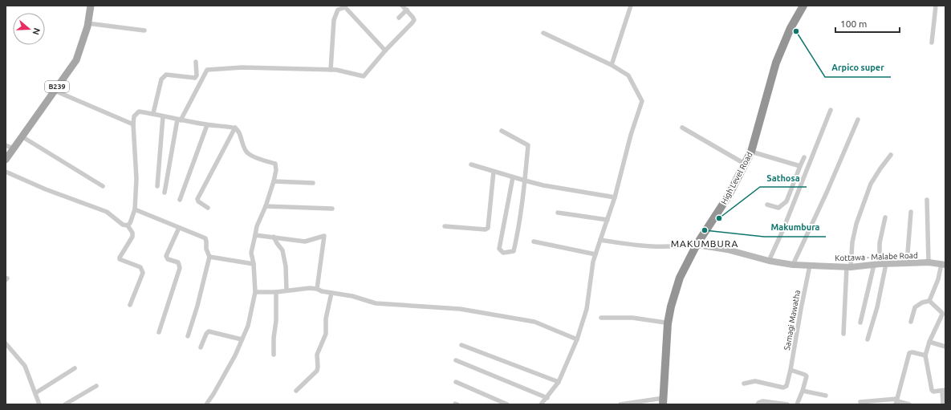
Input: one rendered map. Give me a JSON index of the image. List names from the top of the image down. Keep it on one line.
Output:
{"streets":{"highway":["High Level Road"],"main road":["B239"],"street":["Kottawa - Malabe Road","Samagi Mawatha"]},"crossings":[["High Level Road","Kottawa - Malabe Road"],["Kottawa - Malabe Road","Samagi Mawatha"]],"districts":["MAKUMBURA"],"places":["Arpico super","Sathosa","Makumbura"],"scale_bar":"100 m","north":"right"}
